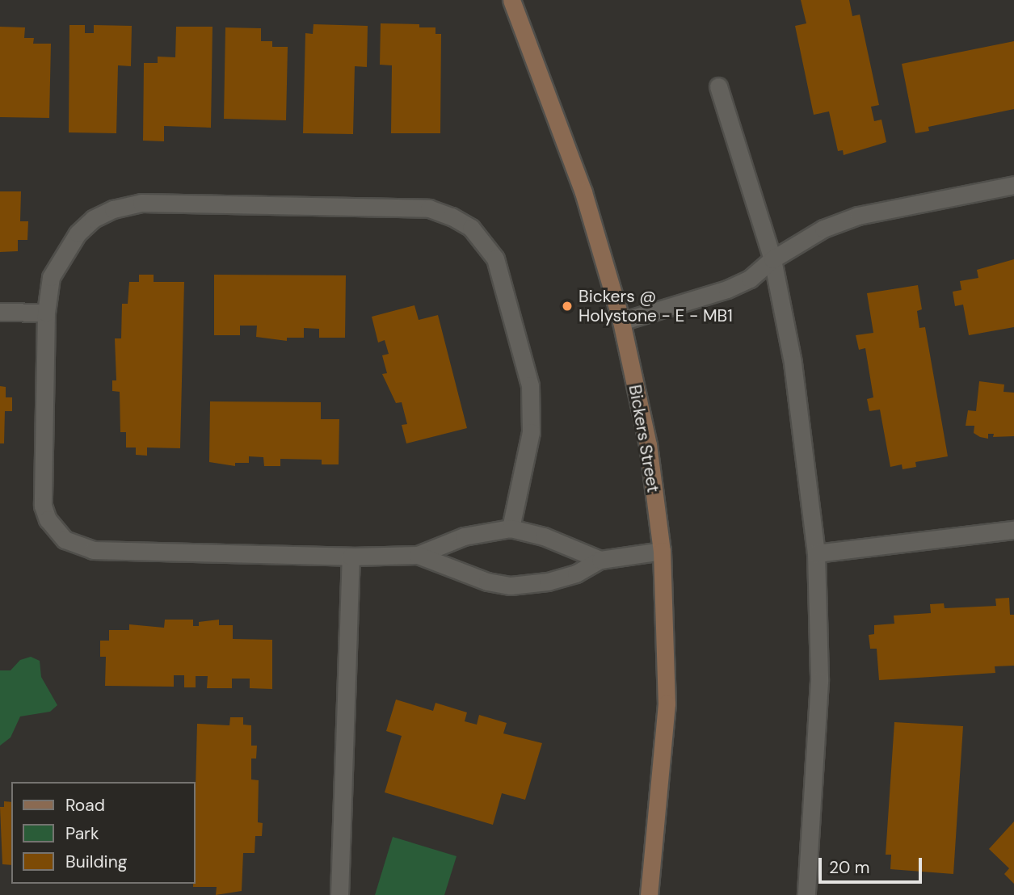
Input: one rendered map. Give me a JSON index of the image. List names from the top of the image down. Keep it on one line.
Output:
{"streets":{"street":["Bickers Street"]},"places":["Bickers @ Holystone - E - MB1"],"legend":["Road","Park","Building"],"scale_bar":"20 m"}
